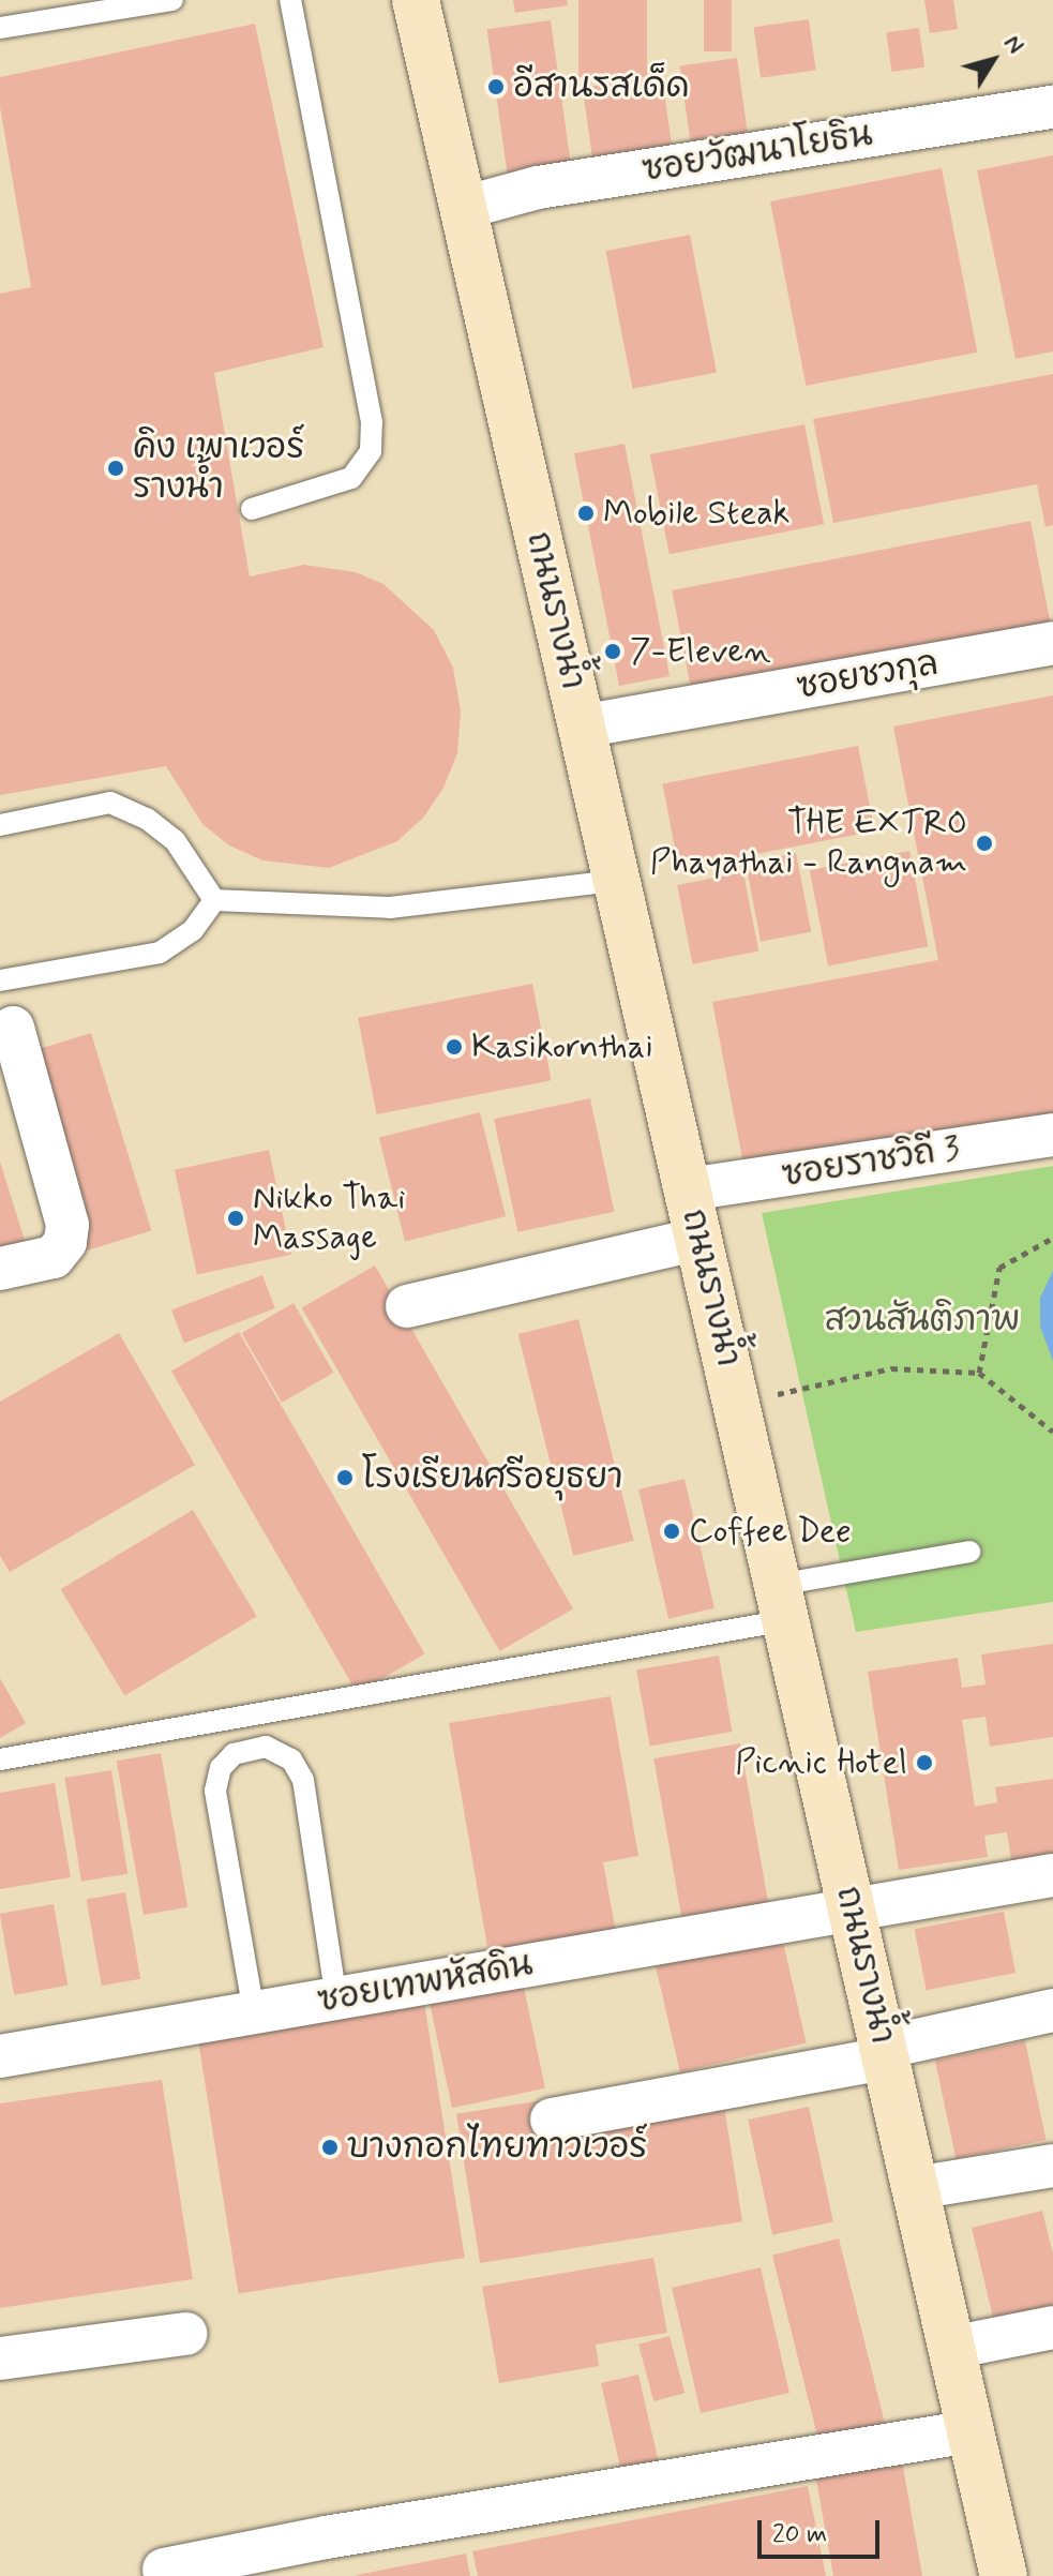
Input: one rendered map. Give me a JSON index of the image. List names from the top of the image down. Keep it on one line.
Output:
{"streets":{"street":["ซอยวัฒนาโยธิน","ถนนรางน้ำ","ซอยชวกุล","ซอยราชวิถี 3","ซอยเทพหัสดิน"]},"crossings":[["ซอยวัฒนาโยธิน","ถนนรางน้ำ"],["ถนนรางน้ำ","ซอยชวกุล"],["ถนนรางน้ำ","ซอยราชวิถี 3"],["ถนนรางน้ำ","ซอยเทพหัสดิน"]],"parks":["สวนสันติภาพ"],"places":["อีสานรสเด็ด","คิง เพาเวอร์ รางน้ำ","Mobile Steak","7-Eleven","THE EXTRO Phayathai - Rangnam","Kasikornthai","Nikko Thai Massage","โรงเรียนศรีอยุธยา","Coffee Dee","Picnic Hotel","บางกอกไทยทาวเวอร์"],"scale_bar":"20 m","north":"top right"}
